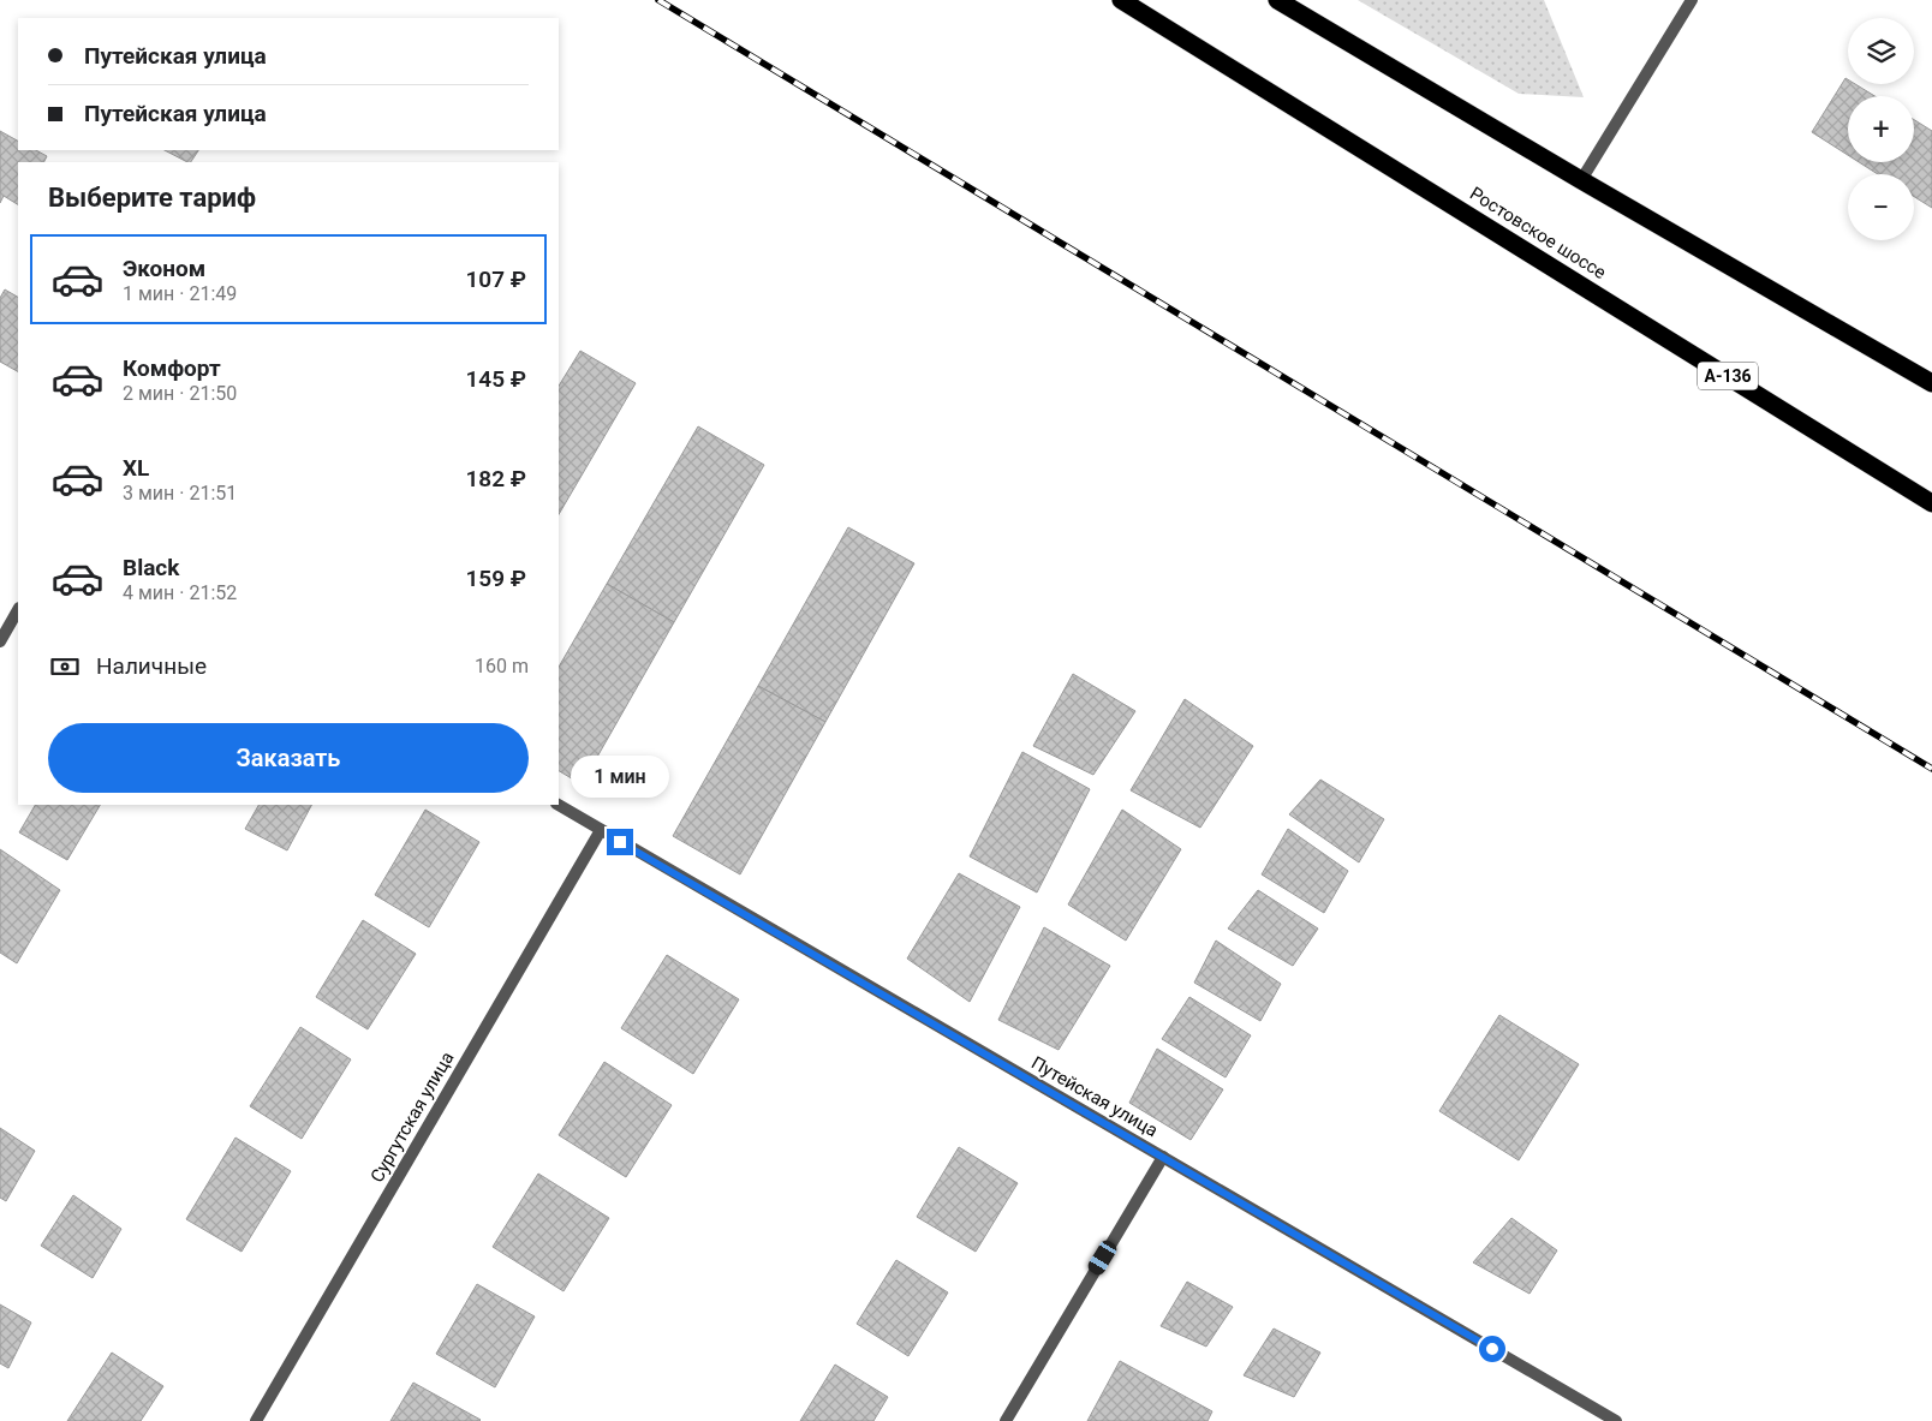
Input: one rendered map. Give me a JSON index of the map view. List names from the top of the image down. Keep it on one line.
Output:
{"streets":{"highway":["Ростовское шоссе","А-136"],"street":["Путейская улица","Сургутская улица"]},"crossings":[["Путейская улица","Сургутская улица"]],"page":{"map_buttons":["+","−"],"banner":["Путейская улица","Путейская улица"],"heading":"Выберите тариф","list":[{"name":"Эконом","note":"1 мин · 21:49","value":"107 ₽"},{"name":"Комфорт","note":"2 мин · 21:50","value":"145 ₽"},{"name":"XL","note":"3 мин · 21:51","value":"182 ₽"},{"name":"Black","note":"4 мин · 21:52","value":"159 ₽"}],"pay":["Наличные","160 m"],"buttons":"Заказать","bubble":"1 мин"}}
